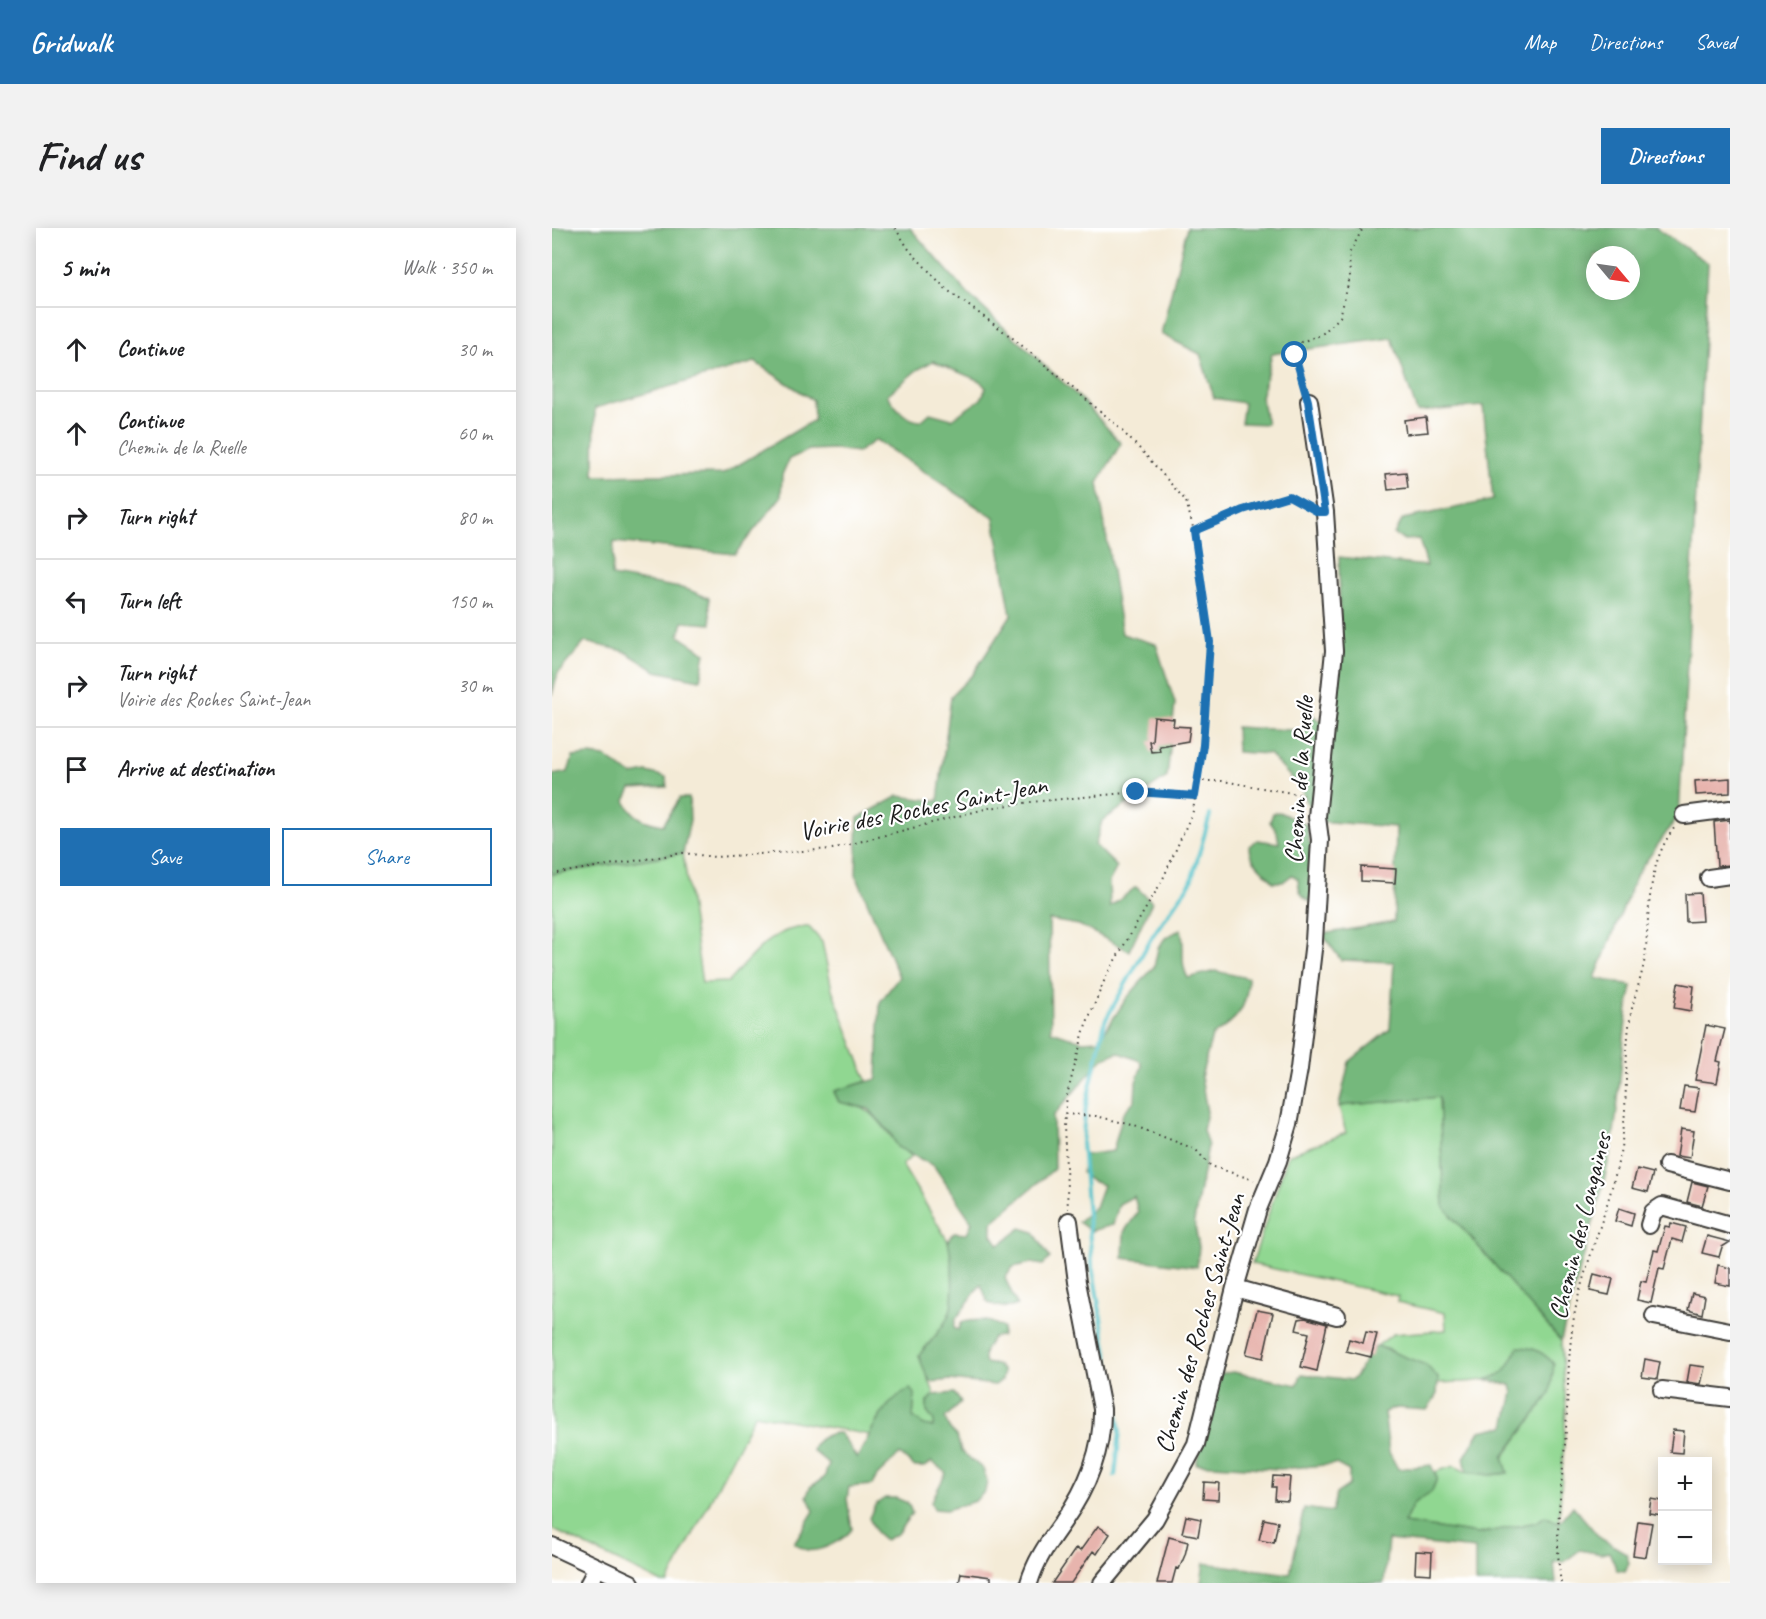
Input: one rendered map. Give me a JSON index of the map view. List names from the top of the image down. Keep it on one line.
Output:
{"streets":{"street":["Chemin de la Ruelle","Chemin des Roches Saint-Jean"],"path":["Voirie des Roches Saint-Jean","Chemin des Longaines"]},"crossings":[["Chemin de la Ruelle","Chemin des Roches Saint-Jean"]],"north":"bottom right","page":{"header":"Gridwalk","nav":["Map","Directions","Saved"],"buttons":["Directions",["Save","Share"]],"title":"Find us","heading":["5 min","Walk · 350 m"],"list":[["Continue","30 m"],["Continue","Chemin de la Ruelle","60 m"],["Turn right","80 m"],["Turn left","150 m"],["Turn right","Voirie des Roches Saint-Jean","30 m"],"Arrive at destination"],"map_buttons":["+","−"]}}
